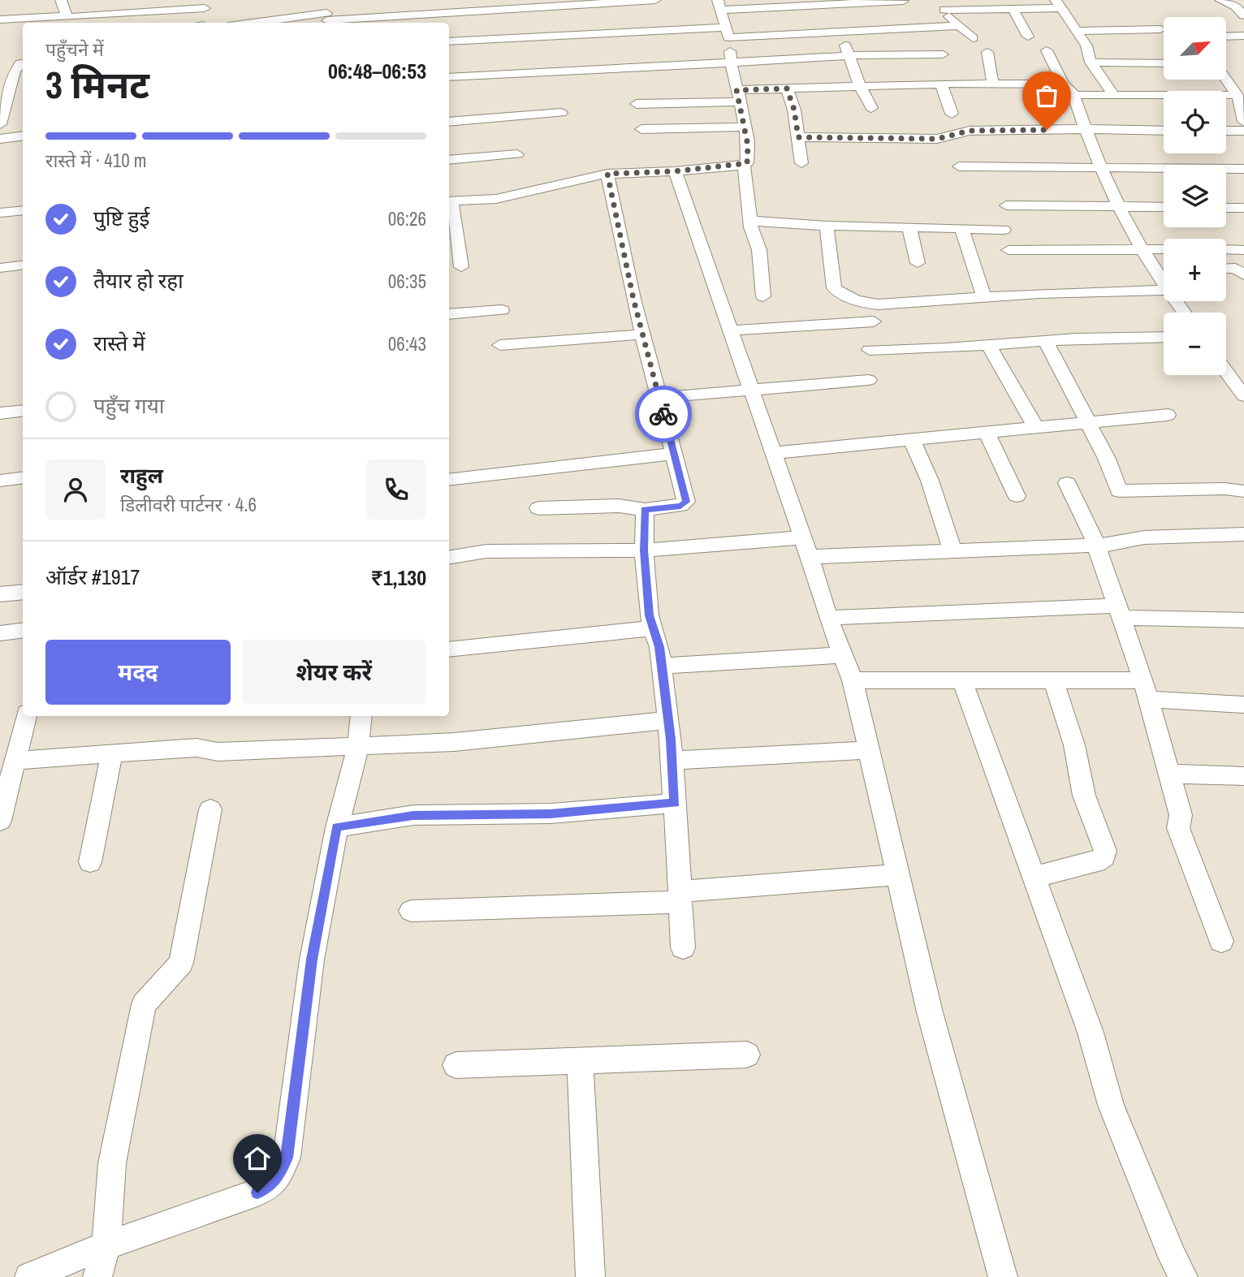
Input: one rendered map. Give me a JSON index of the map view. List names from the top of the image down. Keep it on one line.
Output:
{"north":"top right","page":{"map_buttons":["+","−"],"heading":["3 मिनट","पहुँचने में","06:48–06:53"],"panel":["राहुल","डिलीवरी पार्टनर · 4.6","ऑर्डर #1917","₹1,130"],"bar":"रास्ते में · 410 m","list":[["पुष्टि हुई","06:26"],["तैयार हो रहा","06:35"],["रास्ते में","06:43"],"पहुँच गया"],"buttons":["मदद","शेयर करें"]}}
